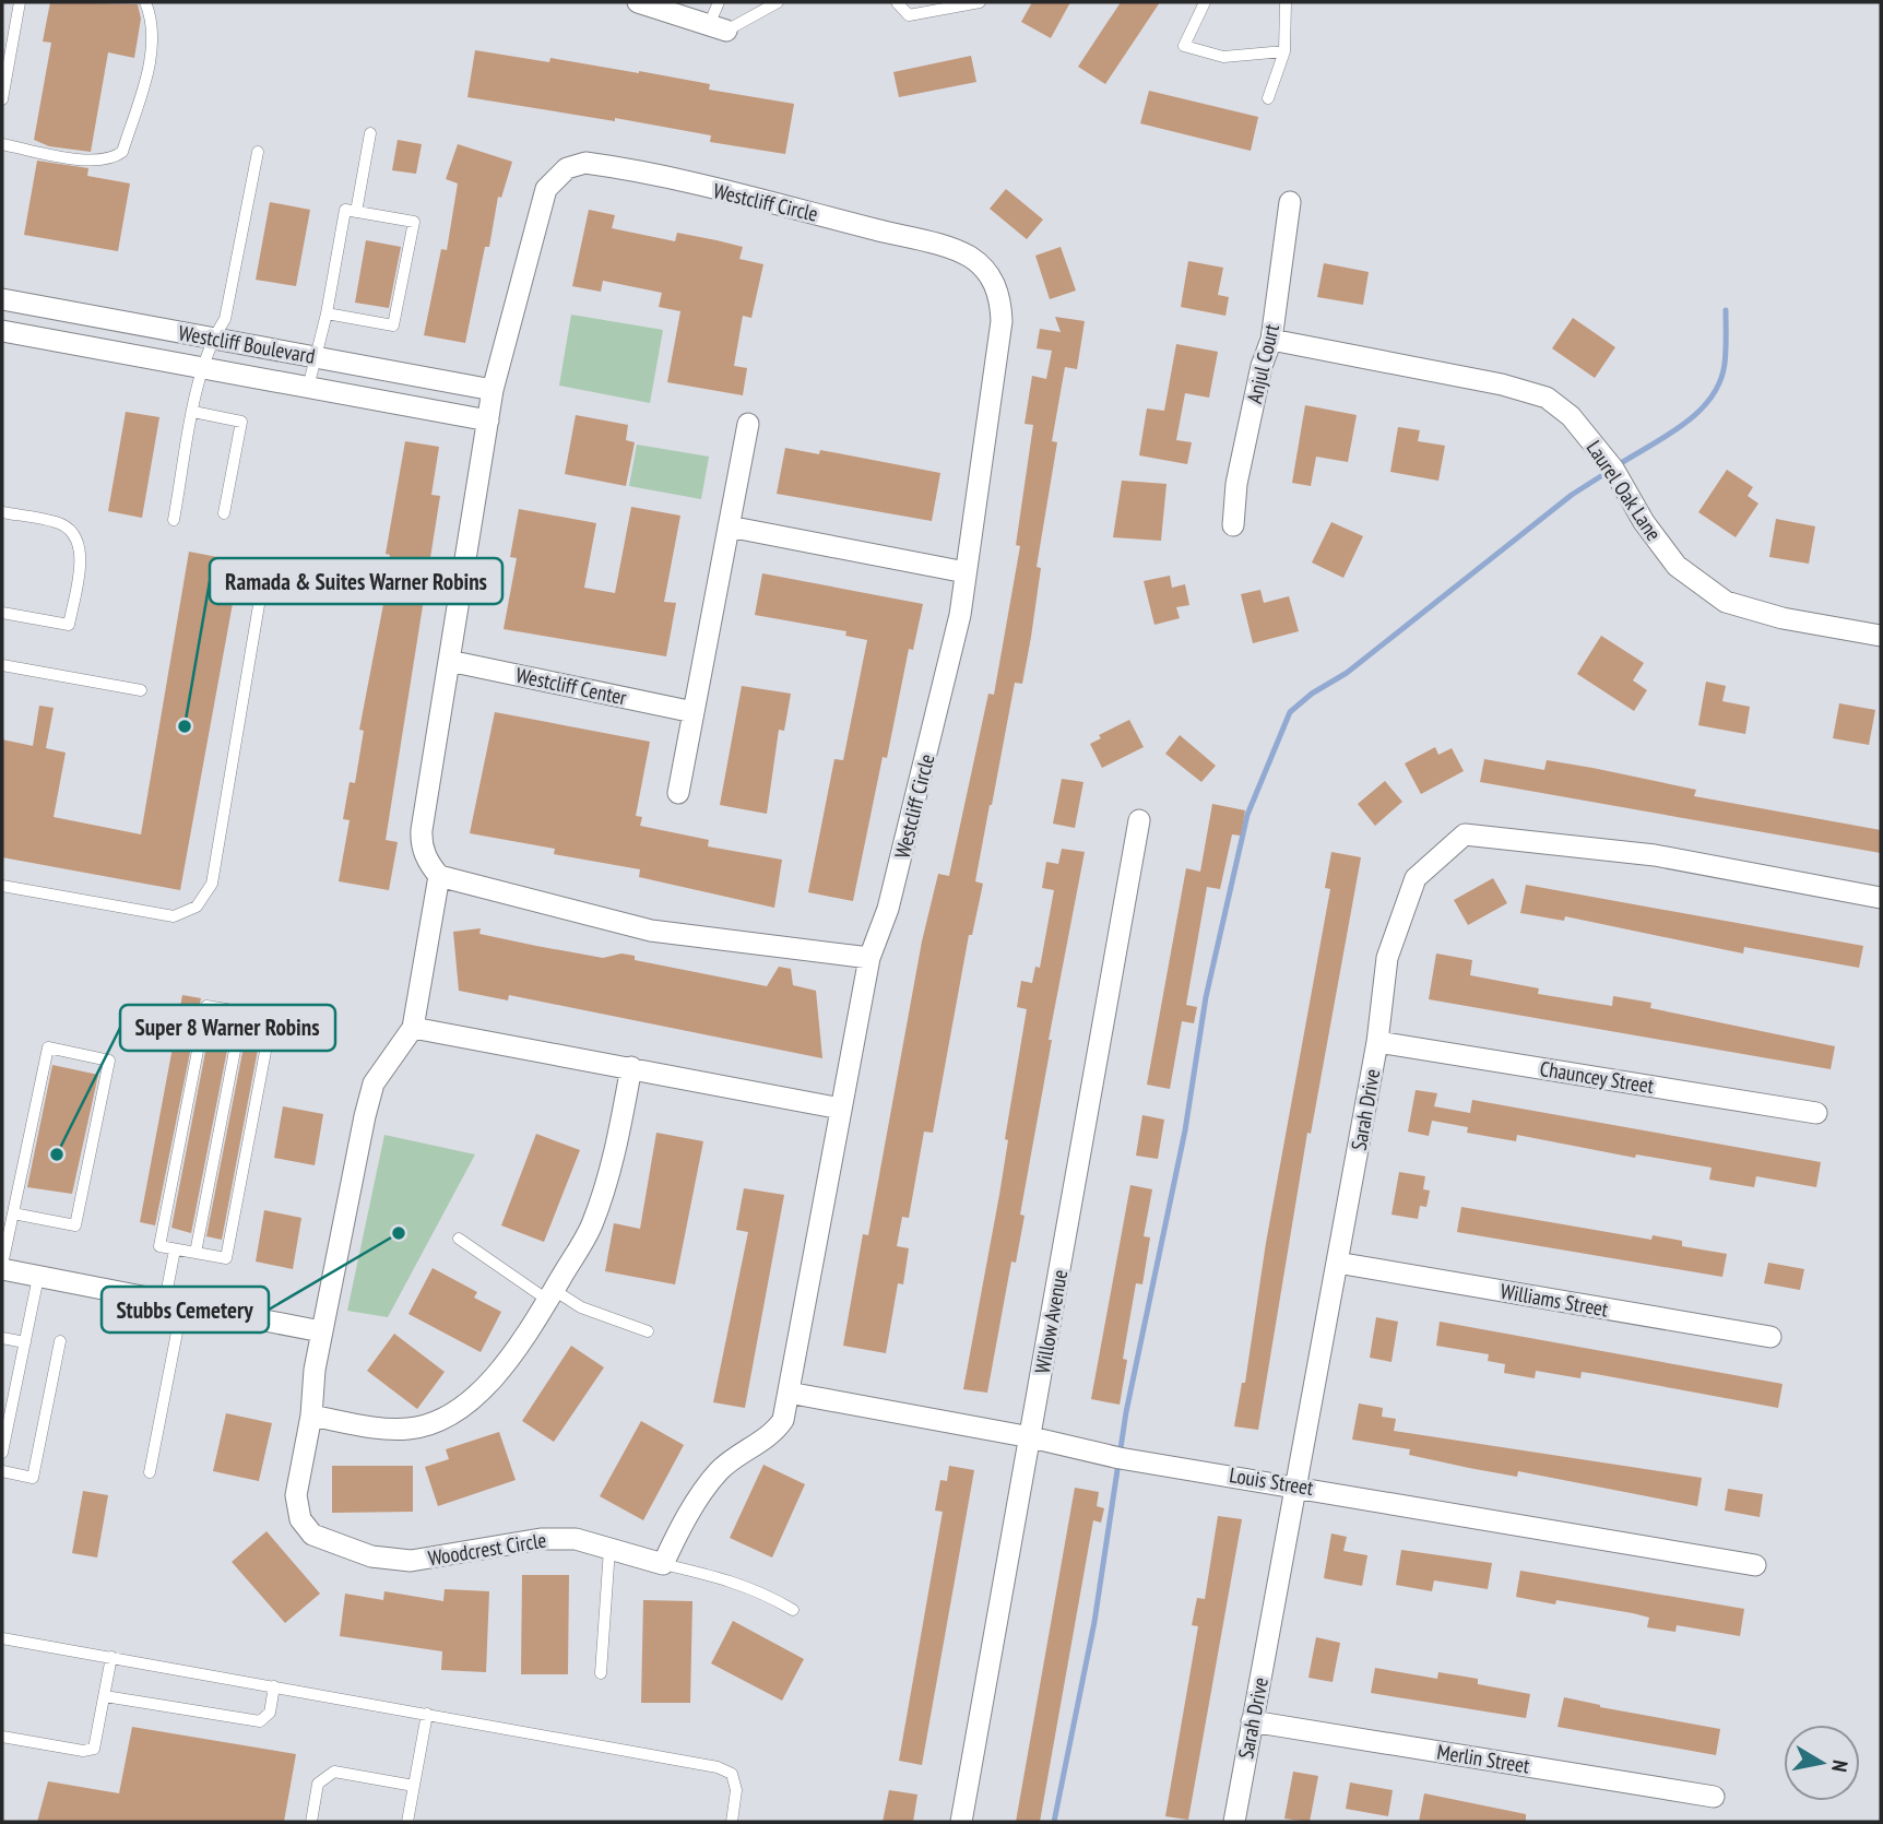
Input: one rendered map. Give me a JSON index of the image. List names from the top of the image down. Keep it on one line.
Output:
{"streets":{"street":["Westcliff Circle","Westcliff Boulevard","Anjul Court","Laurel Oak Lane","Westcliff Center","Chauncey Street","Sarah Drive","Williams Street","Willow Avenue","Louis Street","Woodcrest Circle","Merlin Street"]},"crossings":[["Westcliff Circle","Westcliff Boulevard"],["Westcliff Circle","Westcliff Center"],["Anjul Court","Laurel Oak Lane"],["Chauncey Street","Sarah Drive"],["Sarah Drive","Williams Street"],["Sarah Drive","Louis Street"],["Sarah Drive","Merlin Street"],["Willow Avenue","Louis Street"]],"places":["Ramada & Suites Warner Robins","Super 8 Warner Robins","Stubbs Cemetery"],"north":"right"}
